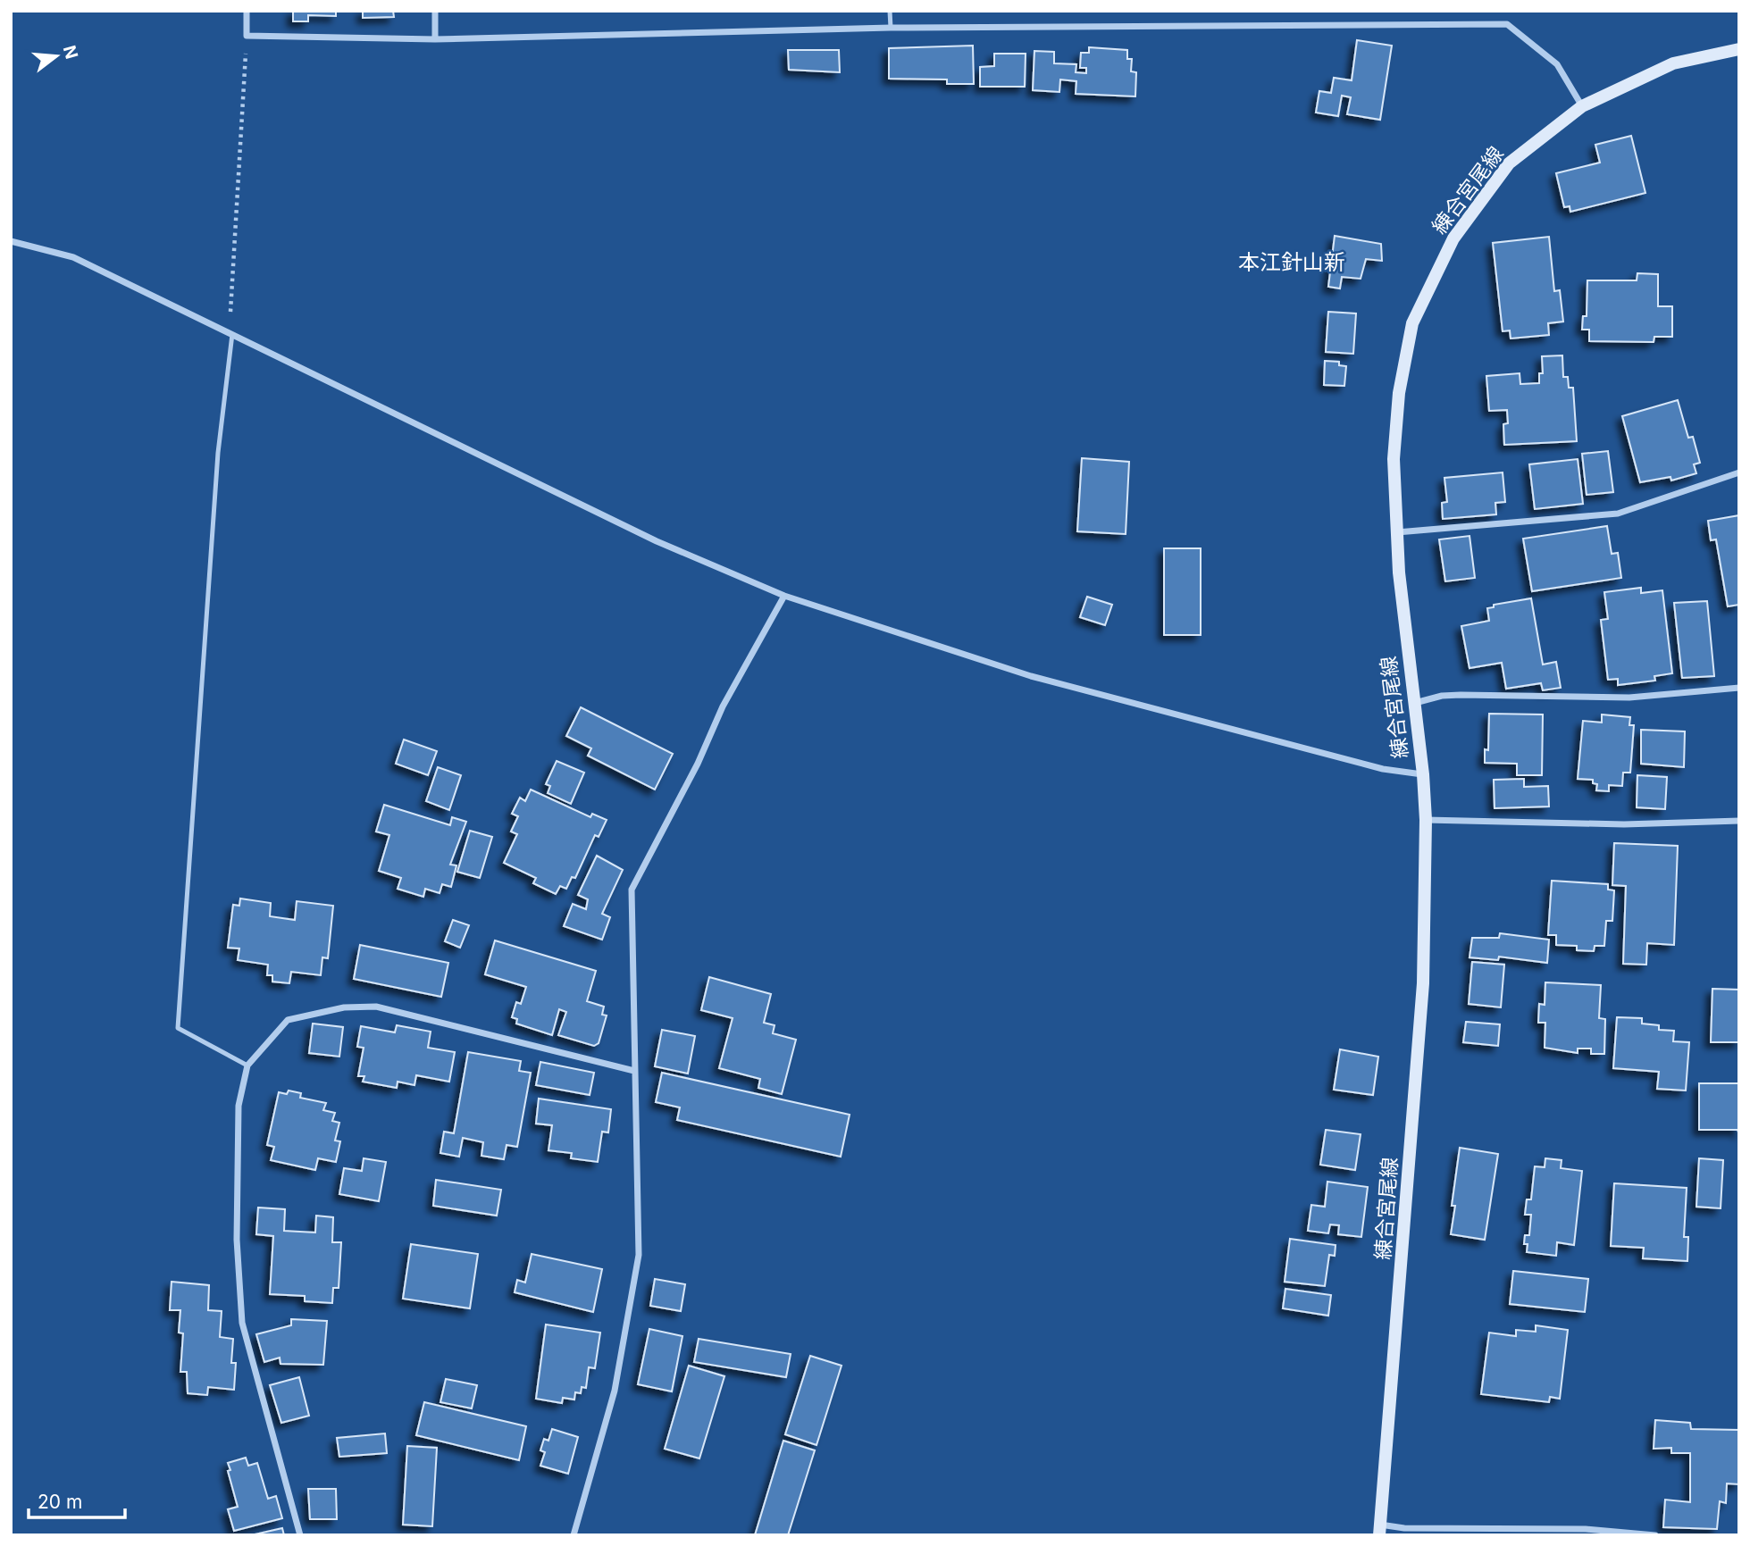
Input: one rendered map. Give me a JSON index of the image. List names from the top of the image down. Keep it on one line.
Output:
{"streets":{"main road":["練合宮尾線"]},"districts":["本江針山新"],"scale_bar":"20 m","north":"right"}
